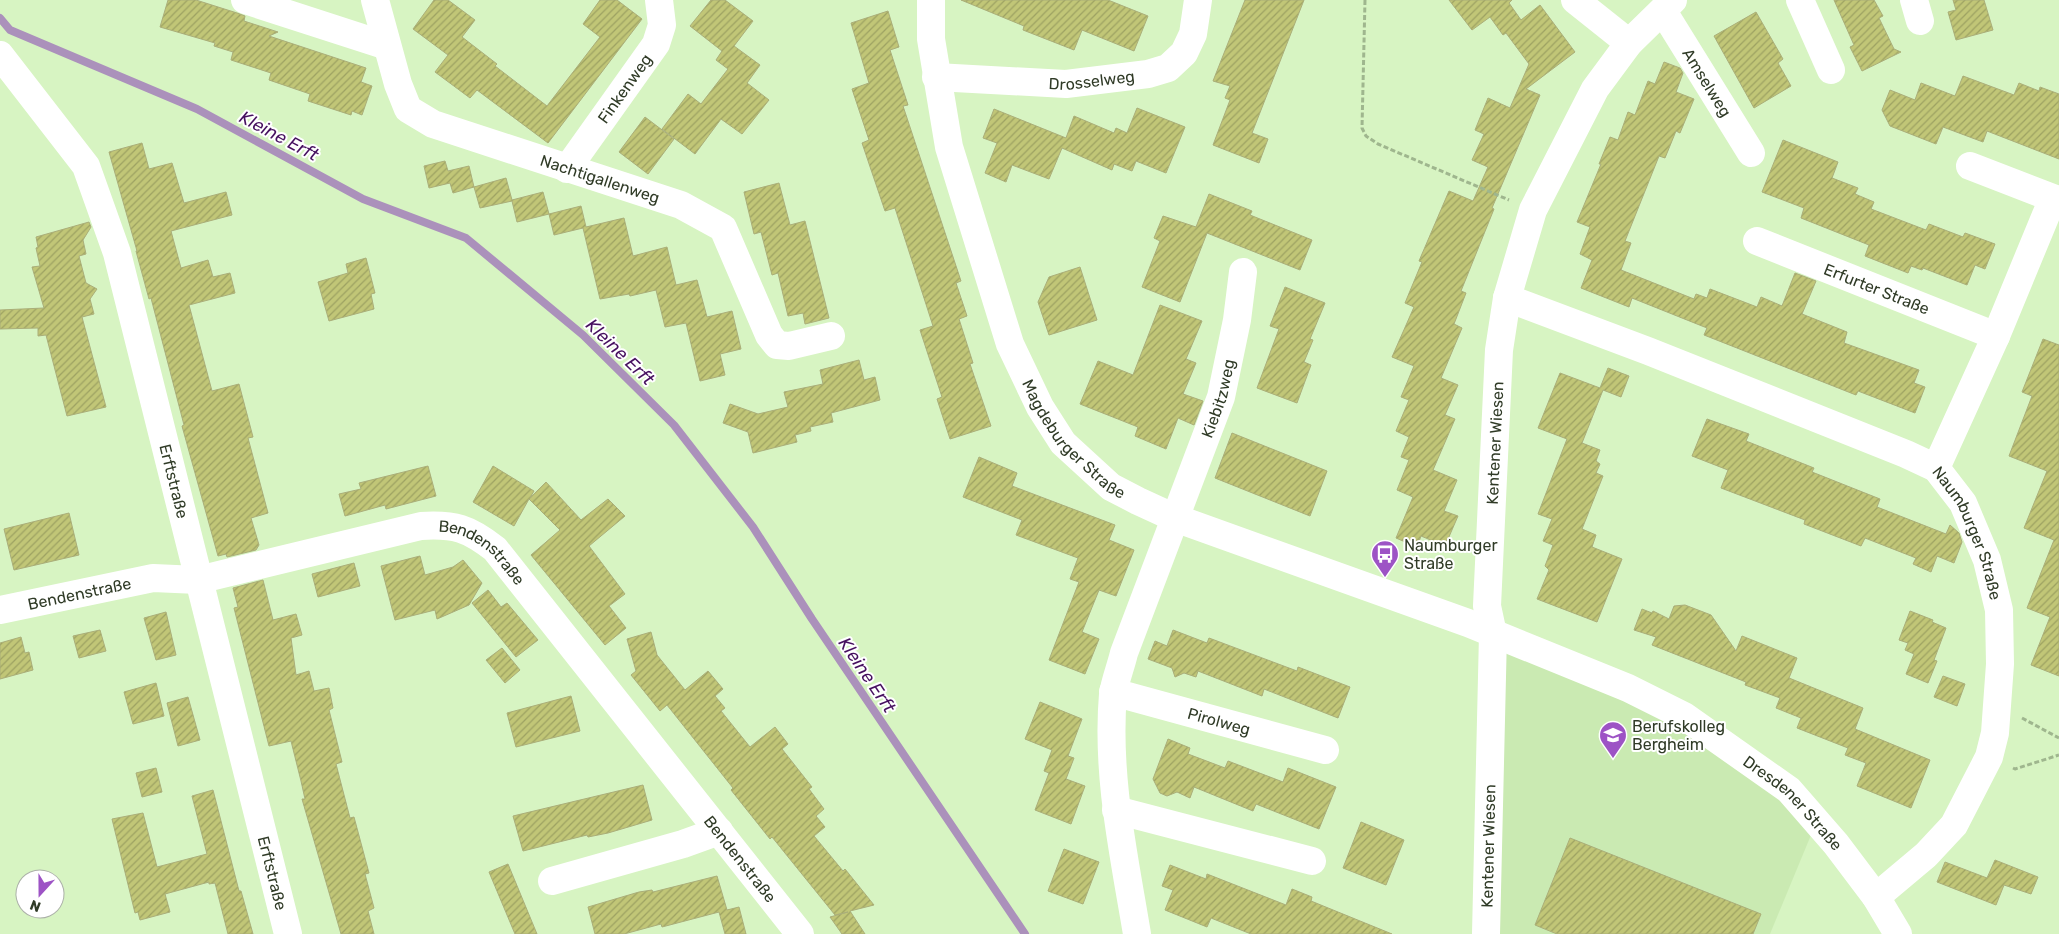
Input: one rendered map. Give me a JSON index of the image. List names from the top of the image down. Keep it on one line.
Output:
{"streets":{"street":["Drosselweg","Amselweg","Finkenweg","Nachtigallenweg","Erfurter Straße","Kiebitzweg","Magdeburger Straße","Kentener Wiesen","Erftstraße","Naumburger Straße","Bendenstraße","Pirolweg","Dresdener Straße"]},"crossings":[["Drosselweg","Magdeburger Straße"],["Amselweg","Kentener Wiesen"],["Finkenweg","Nachtigallenweg"],["Kiebitzweg","Magdeburger Straße"],["Magdeburger Straße","Kentener Wiesen"],["Magdeburger Straße","Dresdener Straße"],["Kentener Wiesen","Naumburger Straße"],["Kentener Wiesen","Dresdener Straße"],["Erftstraße","Bendenstraße"],["Naumburger Straße","Dresdener Straße"]],"water":["Kleine Erft"],"places":{"bus stop":["Naumburger Straße"],"school or university":["Berufskolleg Bergheim"]},"north":"bottom"}
